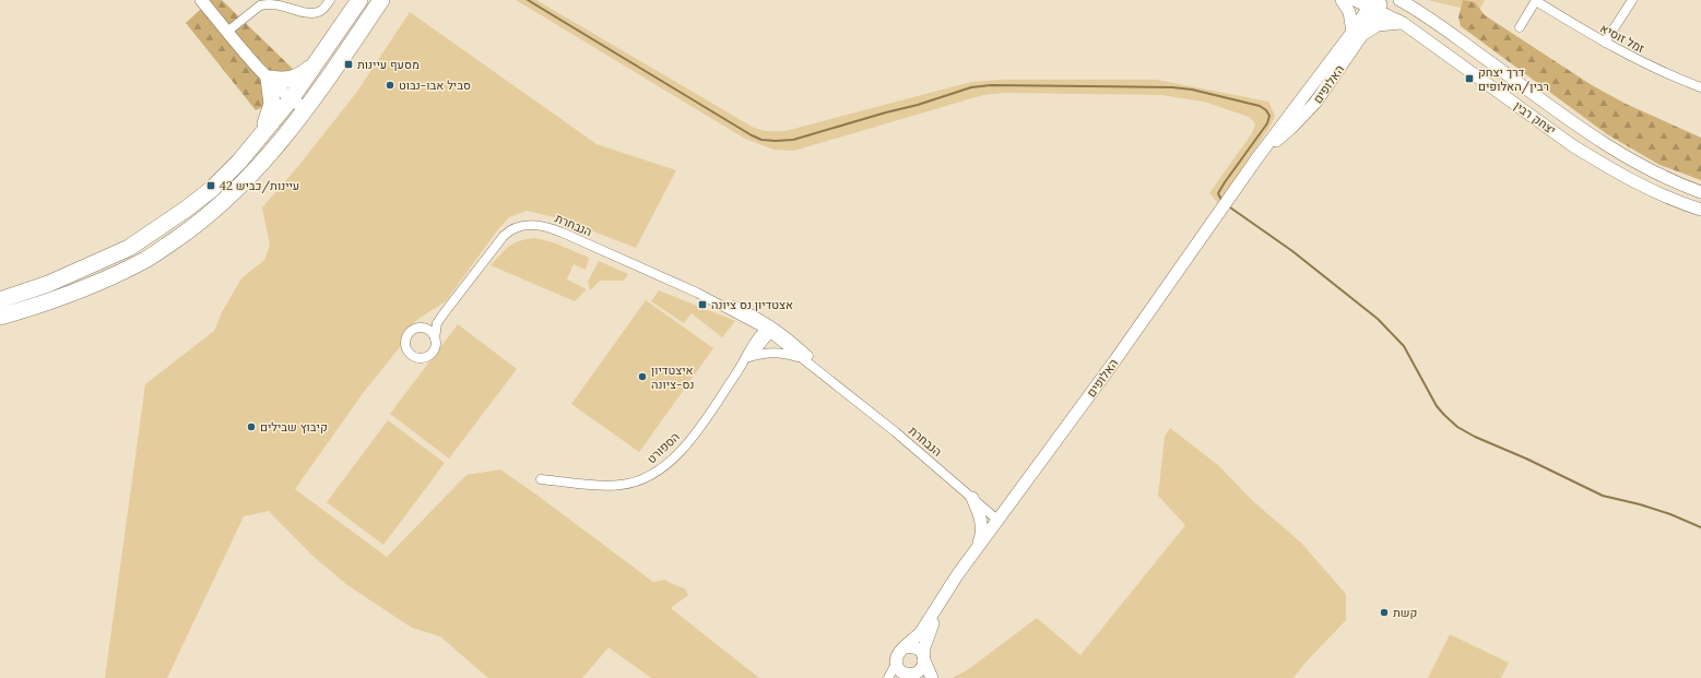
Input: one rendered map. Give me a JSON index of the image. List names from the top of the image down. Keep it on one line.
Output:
{"streets":{"street":["זמל זוסיא","האלופים","יצחק רבין","הנבחרת","הספורט"]},"crossings":[["האלופים","יצחק רבין"],["האלופים","הנבחרת"],["הנבחרת","הספורט"]],"places":{"transit":["מסעף עיינות","דרך יצחק רבין/האלופים","עיינות/כביש 42","אצטדיון נס ציונה"],"other":["סביל אבו-נבוט","איצטדיון נס-ציונה","קיבוץ שבילים","קשת"]}}
